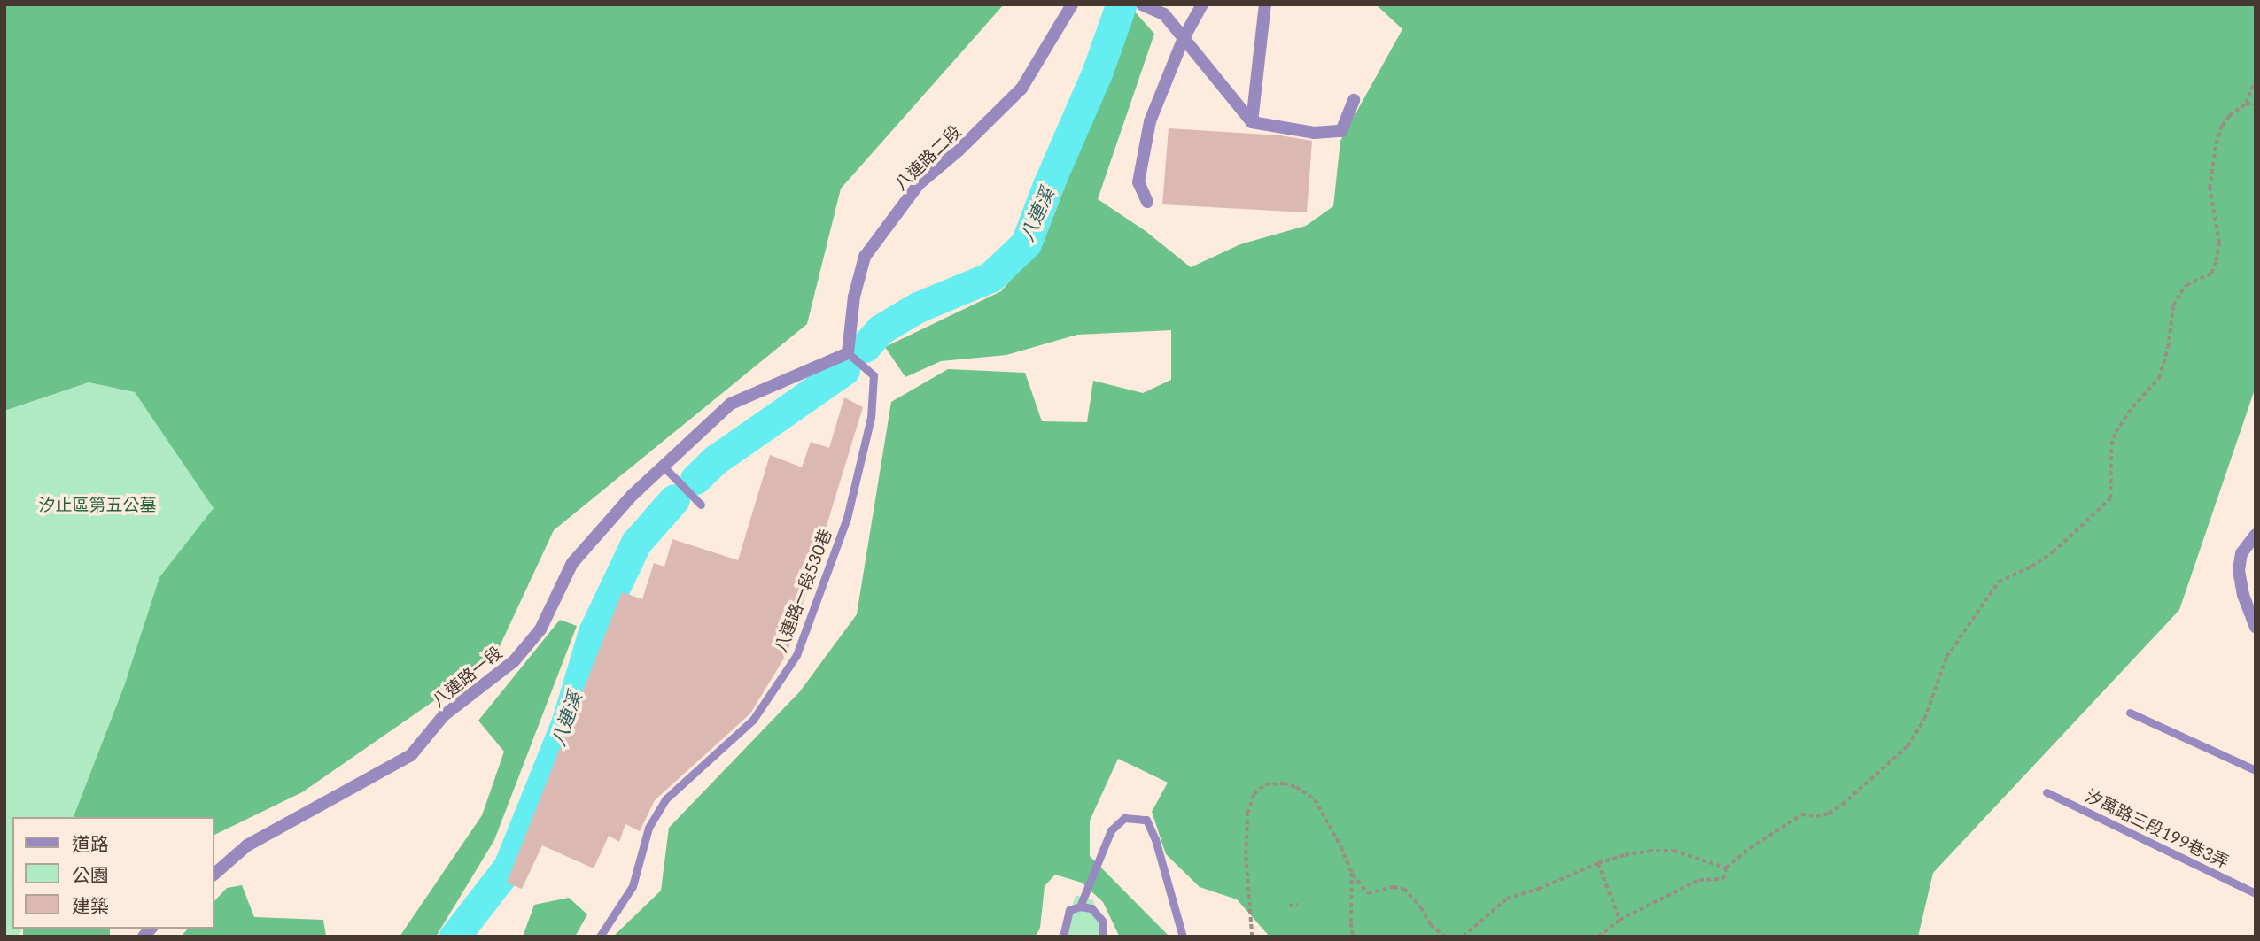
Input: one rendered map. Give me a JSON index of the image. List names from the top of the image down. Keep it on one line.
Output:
{"streets":{"street":["八連路二段","八連路一段"],"lane":["八連路一段530巷","汐萬路三段199巷3弄"]},"crossings":[["八連路二段","八連路一段530巷"],["八連路二段","八連路一段"],["八連路一段530巷","八連路一段"]],"water":["八連溪"],"parks":["汐止區第五公墓"],"legend":["道路","公園","建築"]}
